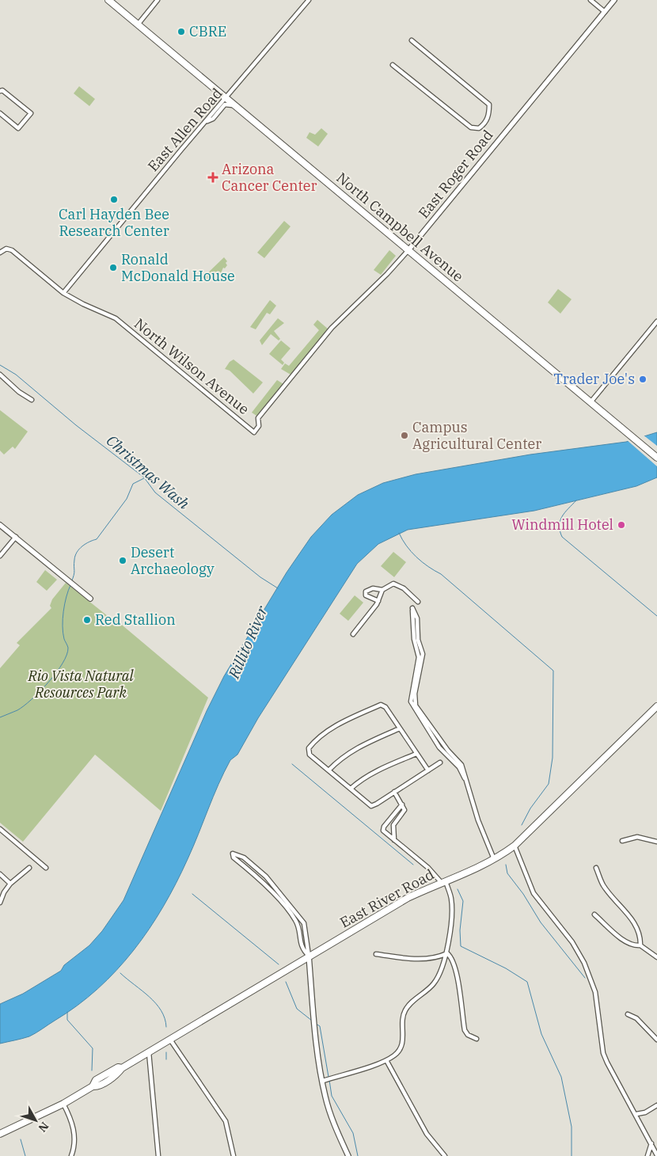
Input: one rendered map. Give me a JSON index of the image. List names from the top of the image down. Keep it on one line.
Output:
{"streets":{"main road":["North Campbell Avenue","East River Road"],"street":["East Allen Road","East Roger Road","North Wilson Avenue"]},"crossings":[["East Allen Road","North Campbell Avenue"],["East Allen Road","North Wilson Avenue"],["East Roger Road","North Campbell Avenue"],["East Roger Road","North Wilson Avenue"]],"water":["Christmas Wash","Rillito River"],"parks":["Rio Vista Natural Resources Park"],"places":{"other":["CBRE","Carl Hayden Bee Research Center","Ronald McDonald House","Trader Joe's","Campus Agricultural Center","Windmill Hotel","Desert Archaeology","Red Stallion"],"health":["Arizona Cancer Center"]},"north":"bottom right"}
